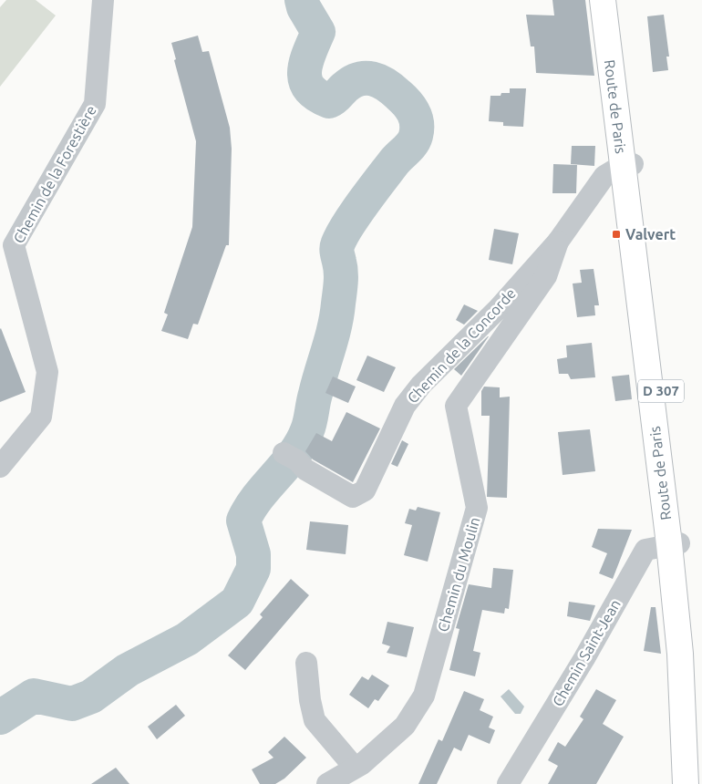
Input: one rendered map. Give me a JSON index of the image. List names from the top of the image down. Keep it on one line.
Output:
{"streets":{"main road":["Route de Paris","D 307"],"street":["Chemin de la Forestière","Chemin de la Concorde","Chemin du Moulin","Chemin Saint-Jean"]},"crossings":[["Route de Paris","Chemin de la Concorde"],["Route de Paris","Chemin Saint-Jean"],["Chemin de la Concorde","Chemin du Moulin"]],"places":{"transit":["Valvert"]}}
